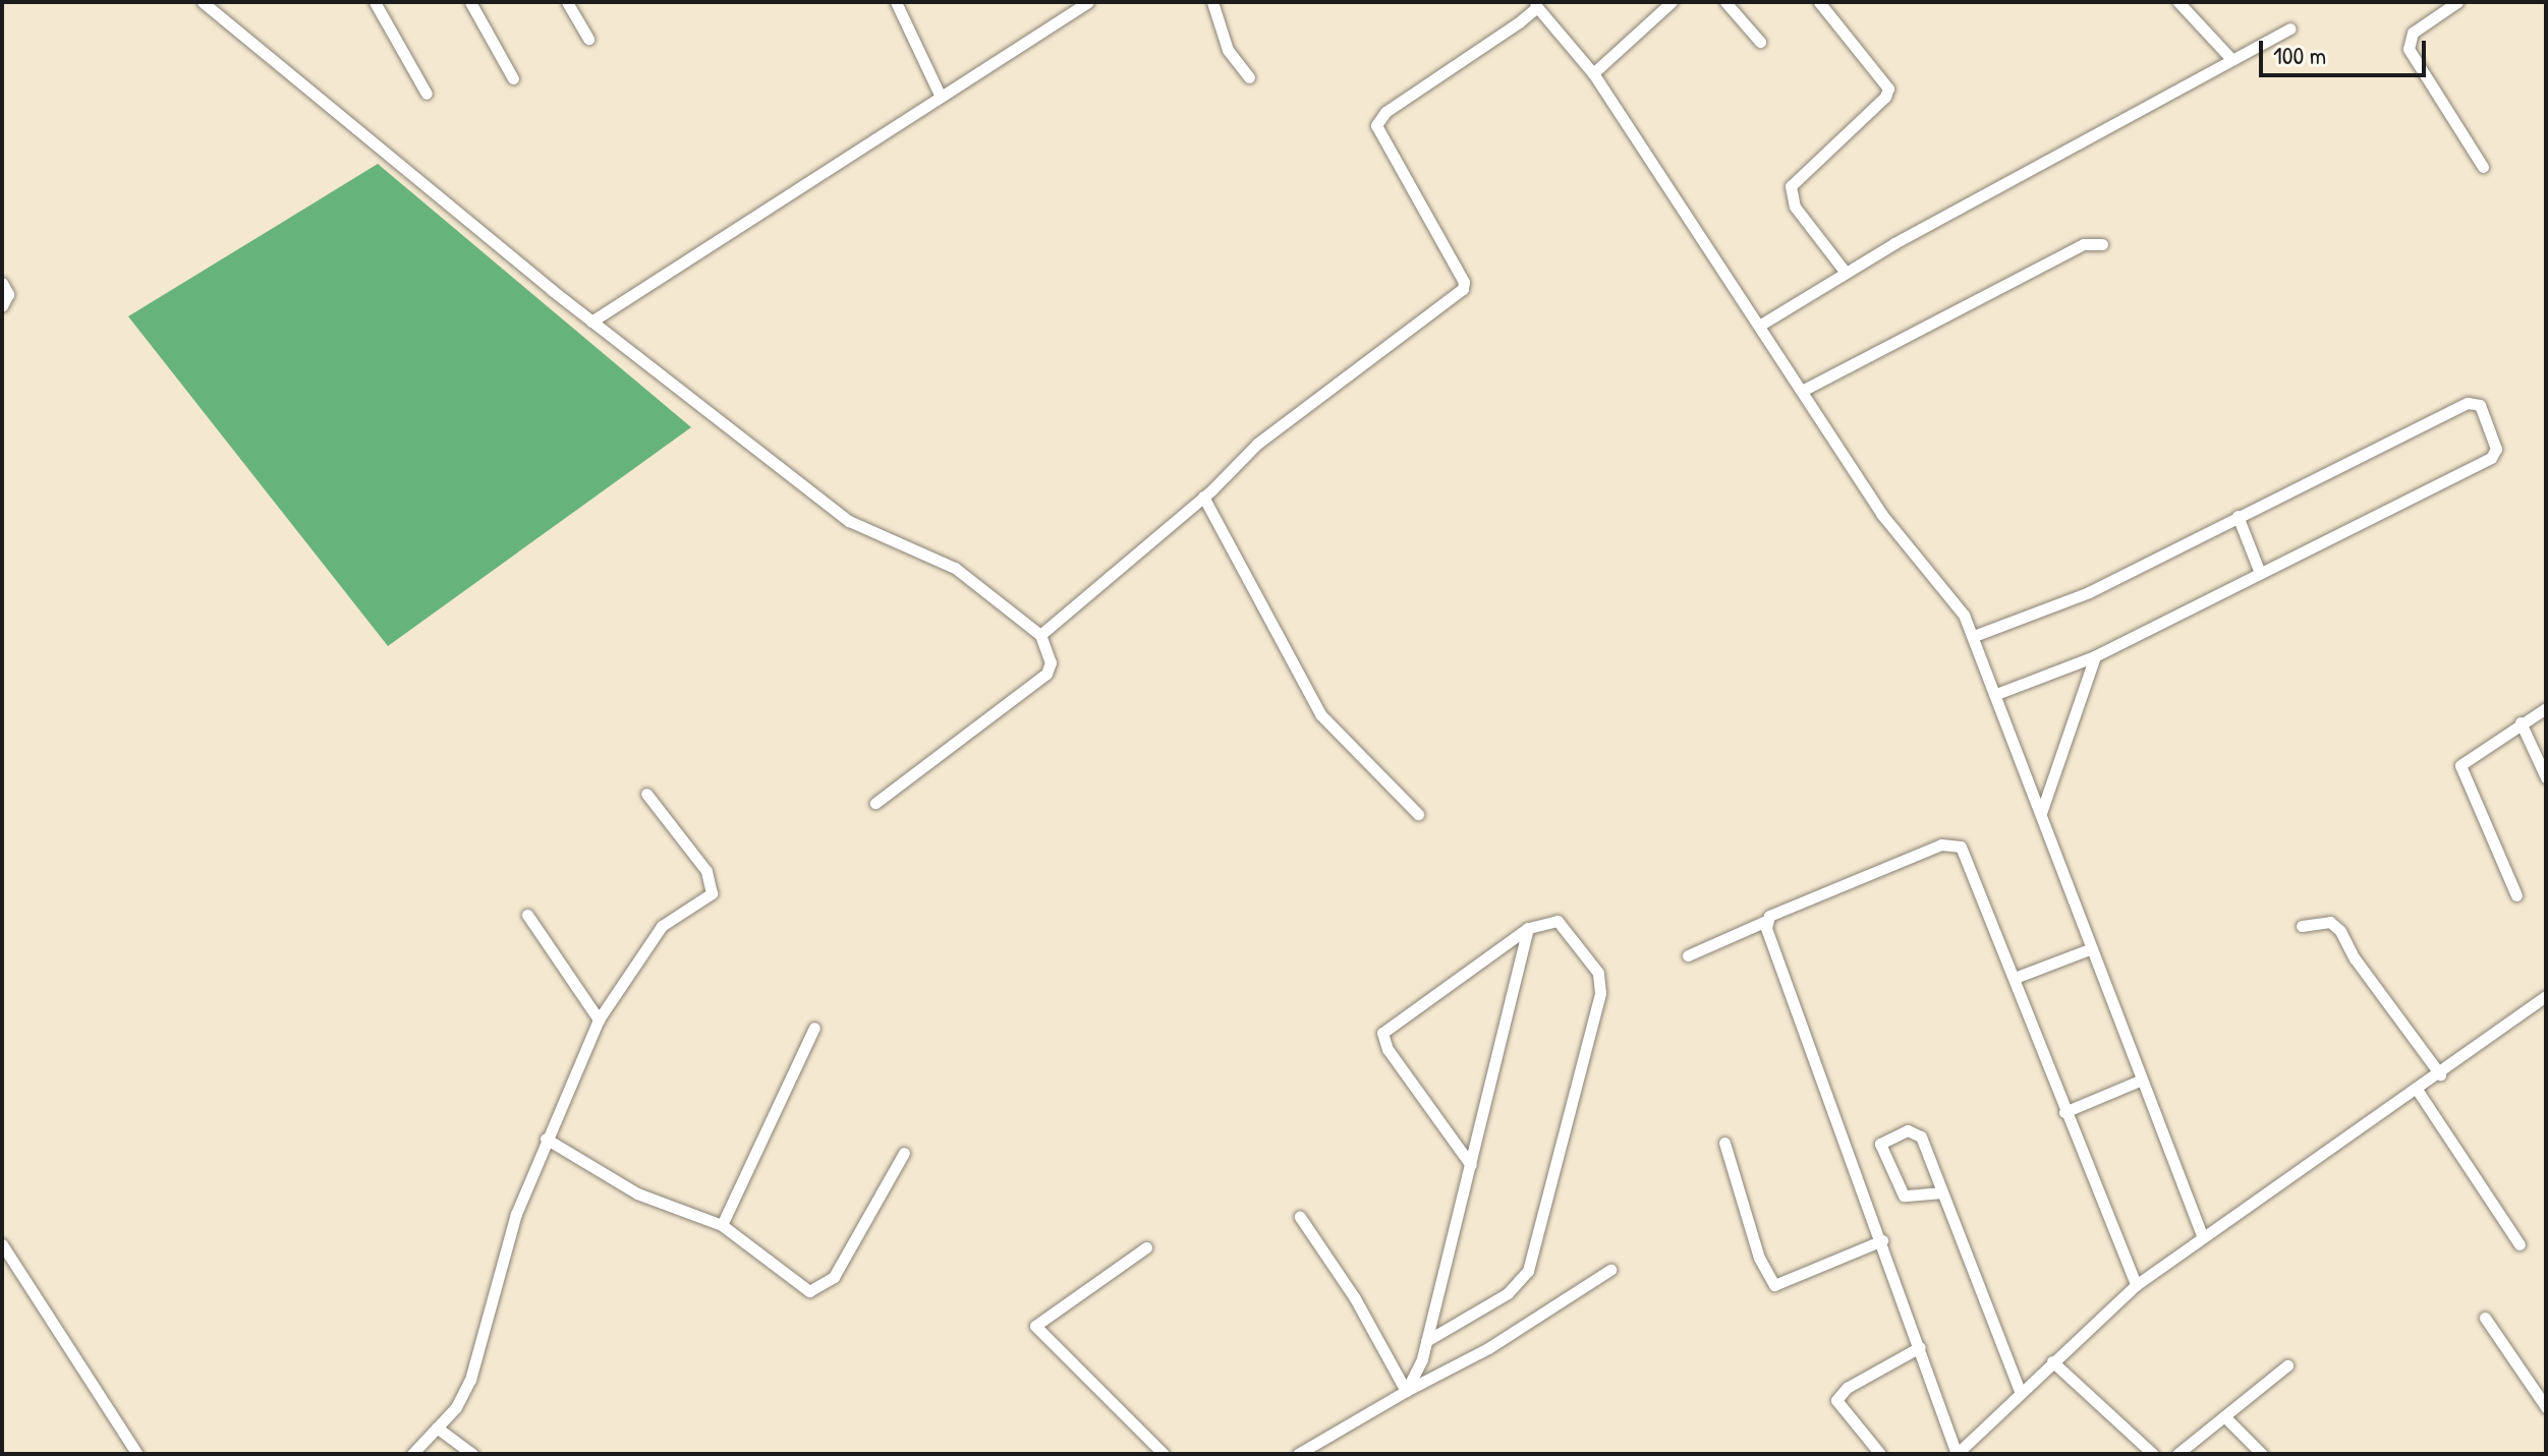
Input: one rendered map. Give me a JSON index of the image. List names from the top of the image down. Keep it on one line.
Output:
{"scale_bar":"100 m"}
